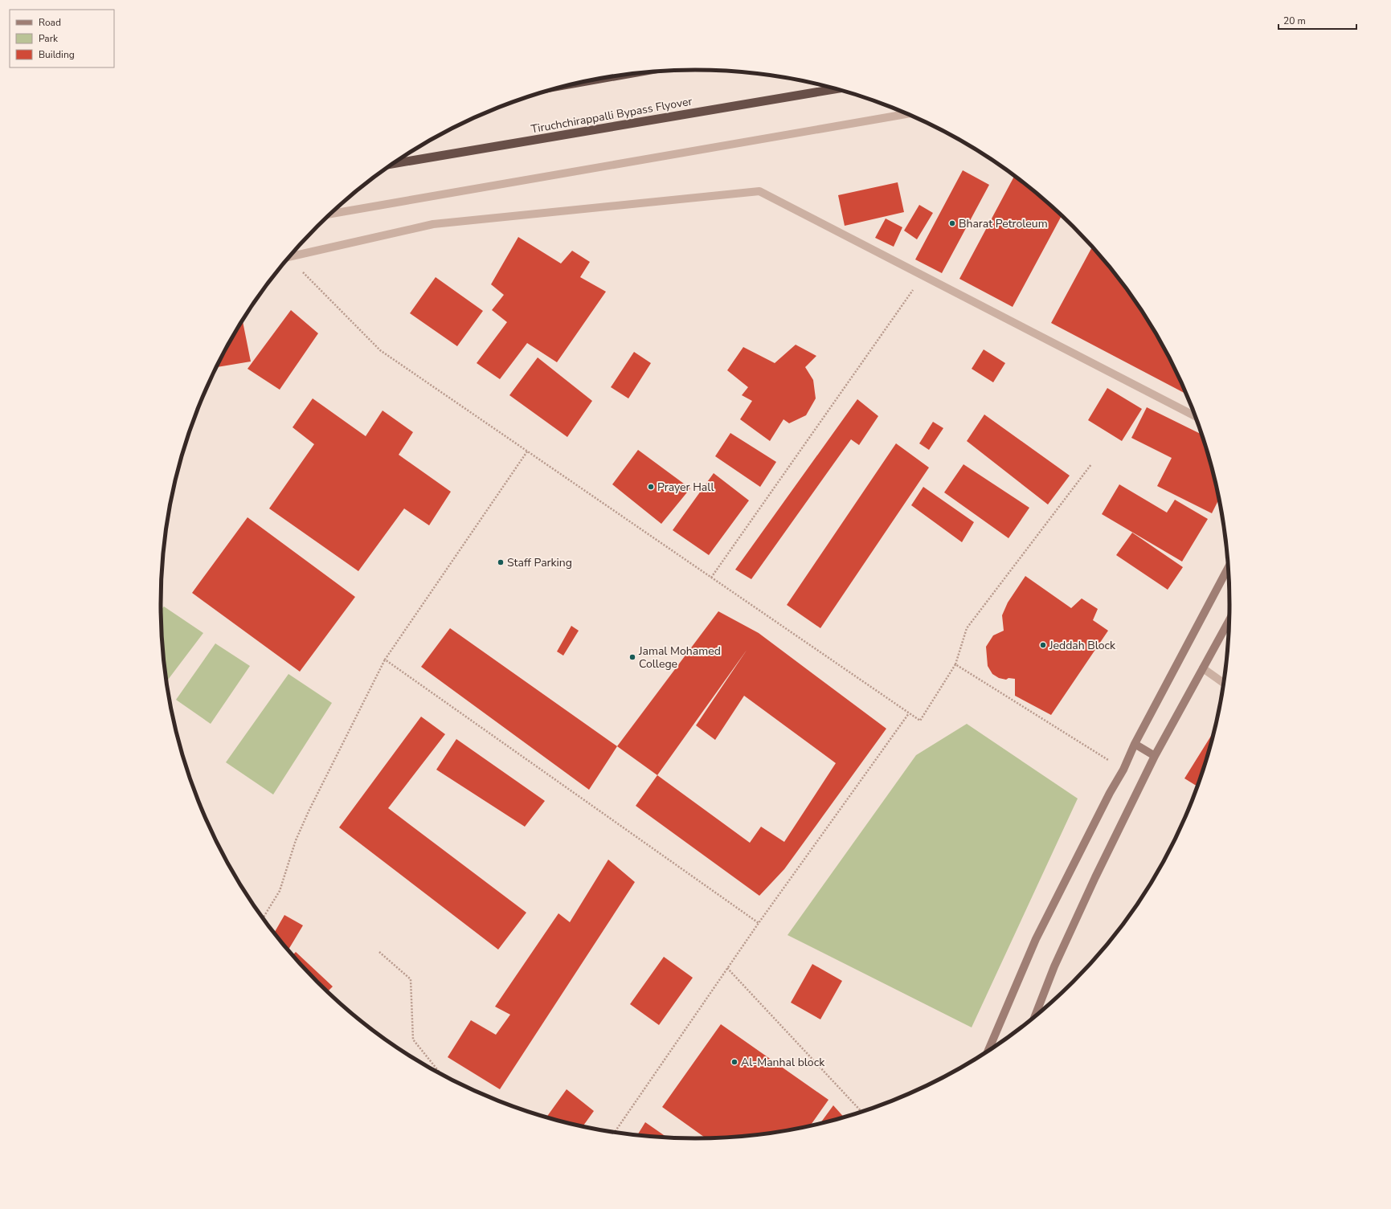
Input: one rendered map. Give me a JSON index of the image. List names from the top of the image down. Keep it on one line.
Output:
{"streets":{"highway":["Tiruchchirappalli Bypass Flyover"]},"places":["Bharat Petroleum","Prayer Hall","Staff Parking","Jeddah Block","Jamal Mohamed College","Al-Manhal block"],"legend":["Road","Park","Building"],"scale_bar":"20 m"}
